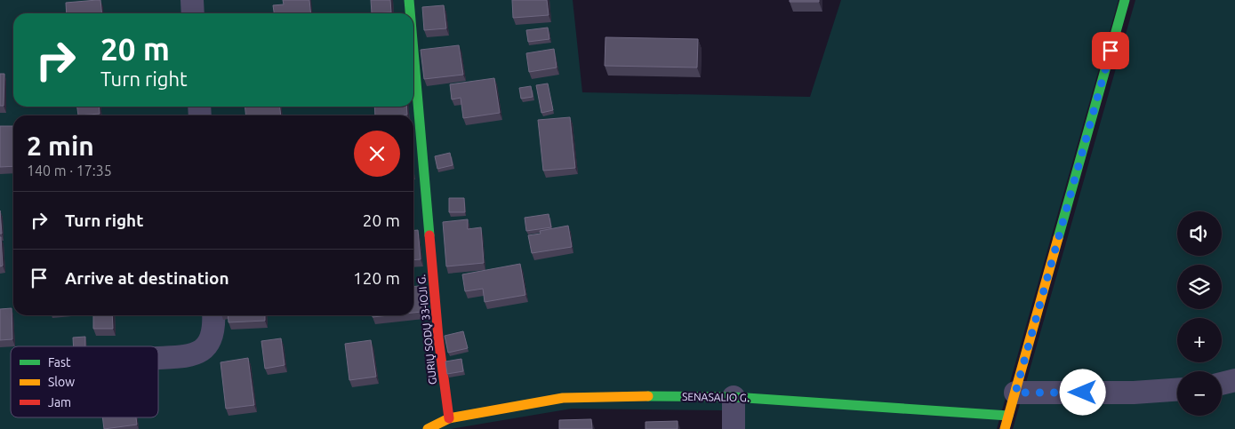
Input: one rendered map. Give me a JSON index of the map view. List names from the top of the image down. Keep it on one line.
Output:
{"streets":{"street":["GURIŲ SODŲ 33-IOJI G.","SENASALIO G."]},"crossings":[["GURIŲ SODŲ 33-IOJI G.","SENASALIO G."]],"legend":["Fast","Slow","Jam"],"page":{"turn":["20 m","Turn right"],"heading":["2 min","140 m · 17:35"],"list":[{"name":"Turn right","value":"20 m"},{"name":"Arrive at destination","value":"120 m"}],"map_buttons":["+","−"]}}
